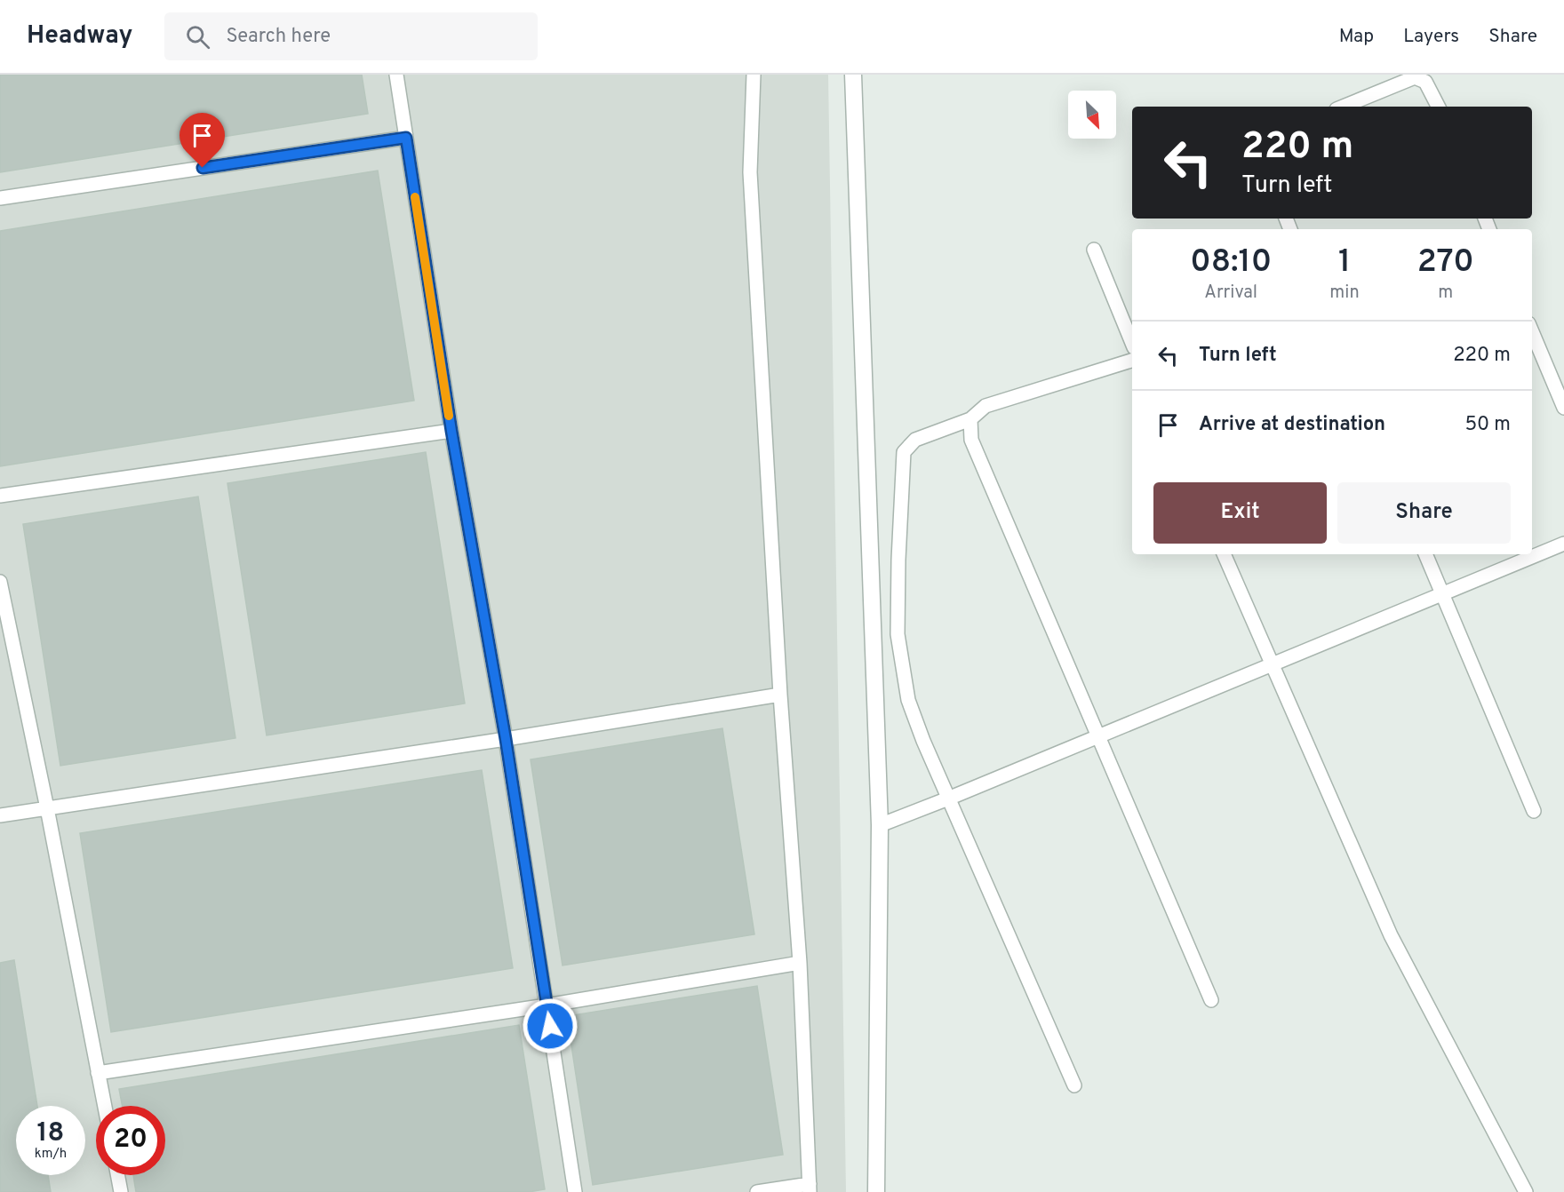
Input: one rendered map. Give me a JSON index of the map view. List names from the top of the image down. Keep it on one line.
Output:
{"north":"bottom right","page":{"header":"Headway","search":"Search here","nav":["Map","Layers","Share"],"turn":["220 m","Turn left"],"eta":["08:10","Arrival","1","min","270","m"],"list":[{"name":"Turn left","value":"220 m"},{"name":"Arrive at destination","value":"50 m"}],"buttons":["Exit","Share"],"speed":"18 km/h","limit":"20"}}
